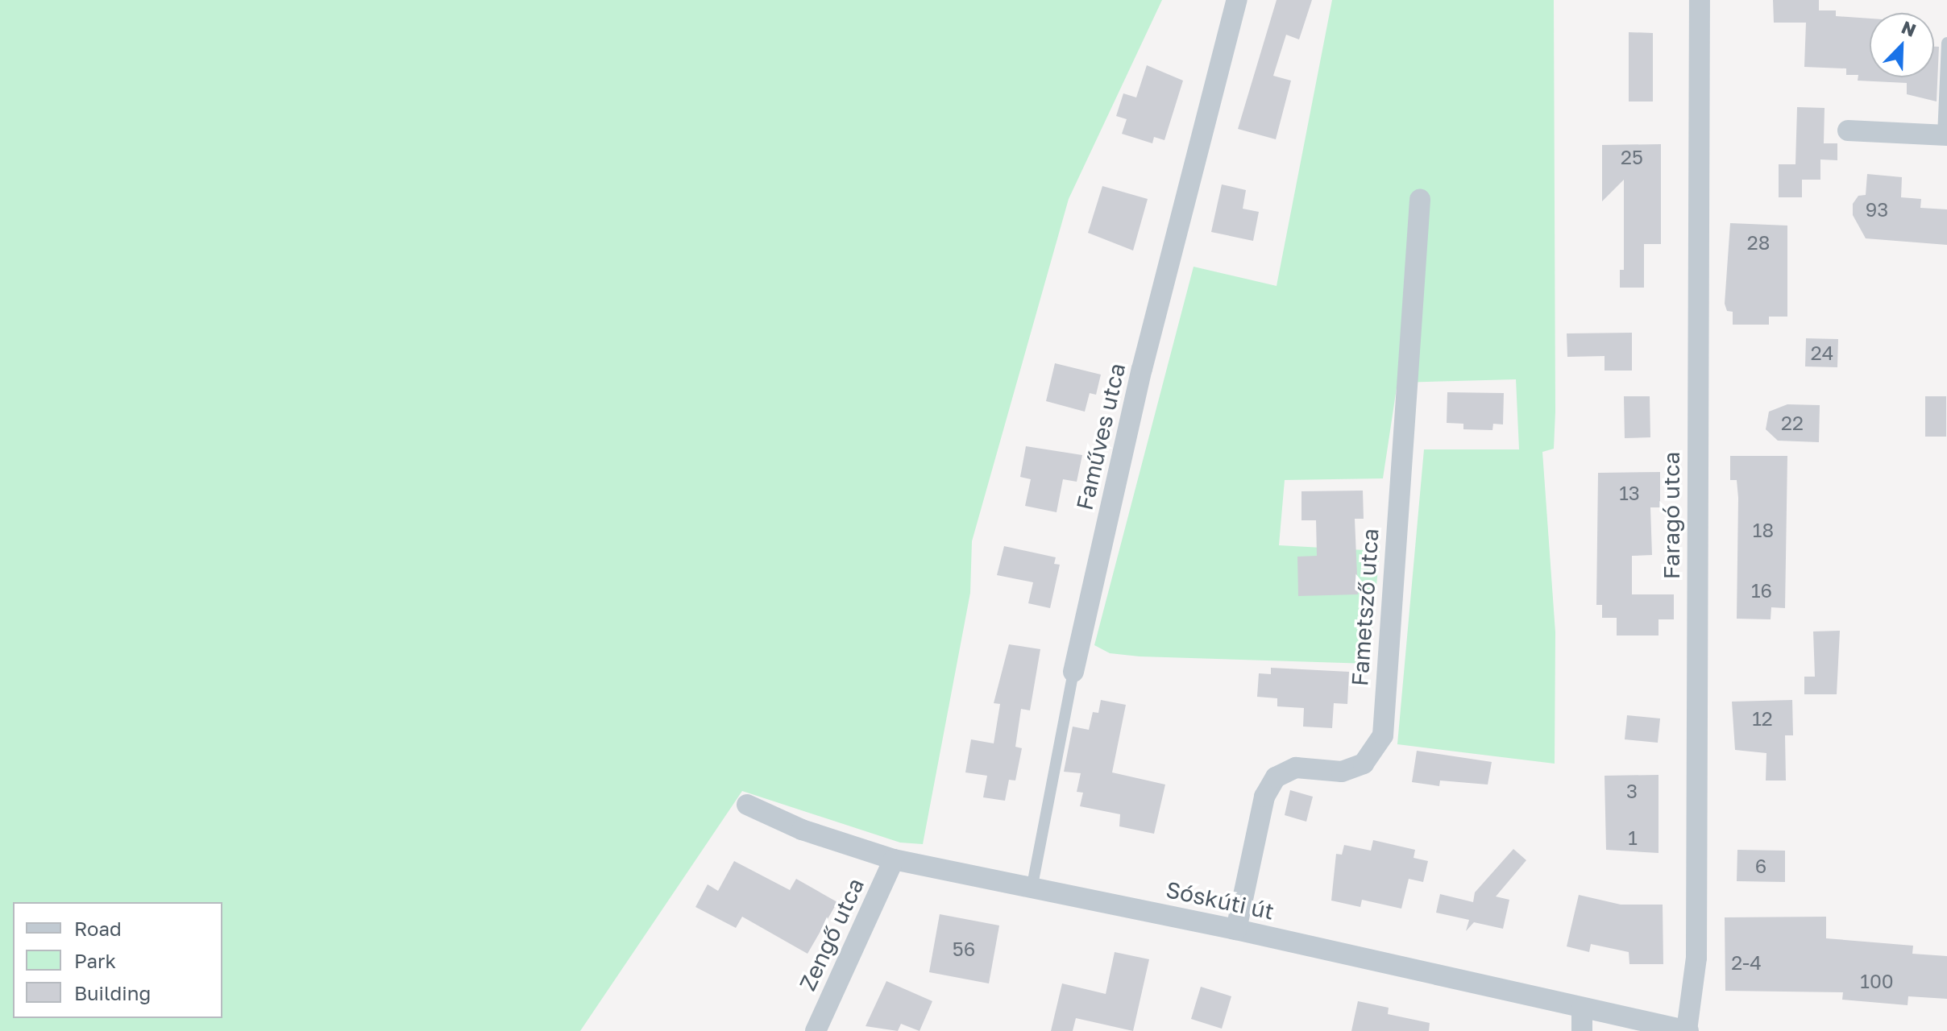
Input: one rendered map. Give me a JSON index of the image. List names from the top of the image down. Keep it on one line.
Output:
{"streets":{"street":["Faműves utca","Faragó utca","Fametsző utca","Sóskúti út","Zengő utca"]},"crossings":[["Faműves utca","Sóskúti út"],["Faragó utca","Sóskúti út"],["Fametsző utca","Sóskúti út"],["Sóskúti út","Zengő utca"]],"house_numbers":["25","93","28","24","22","13","18","16","12","3","1","6","56","2-4","100"],"legend":["Road","Park","Building"],"north":"top right"}
